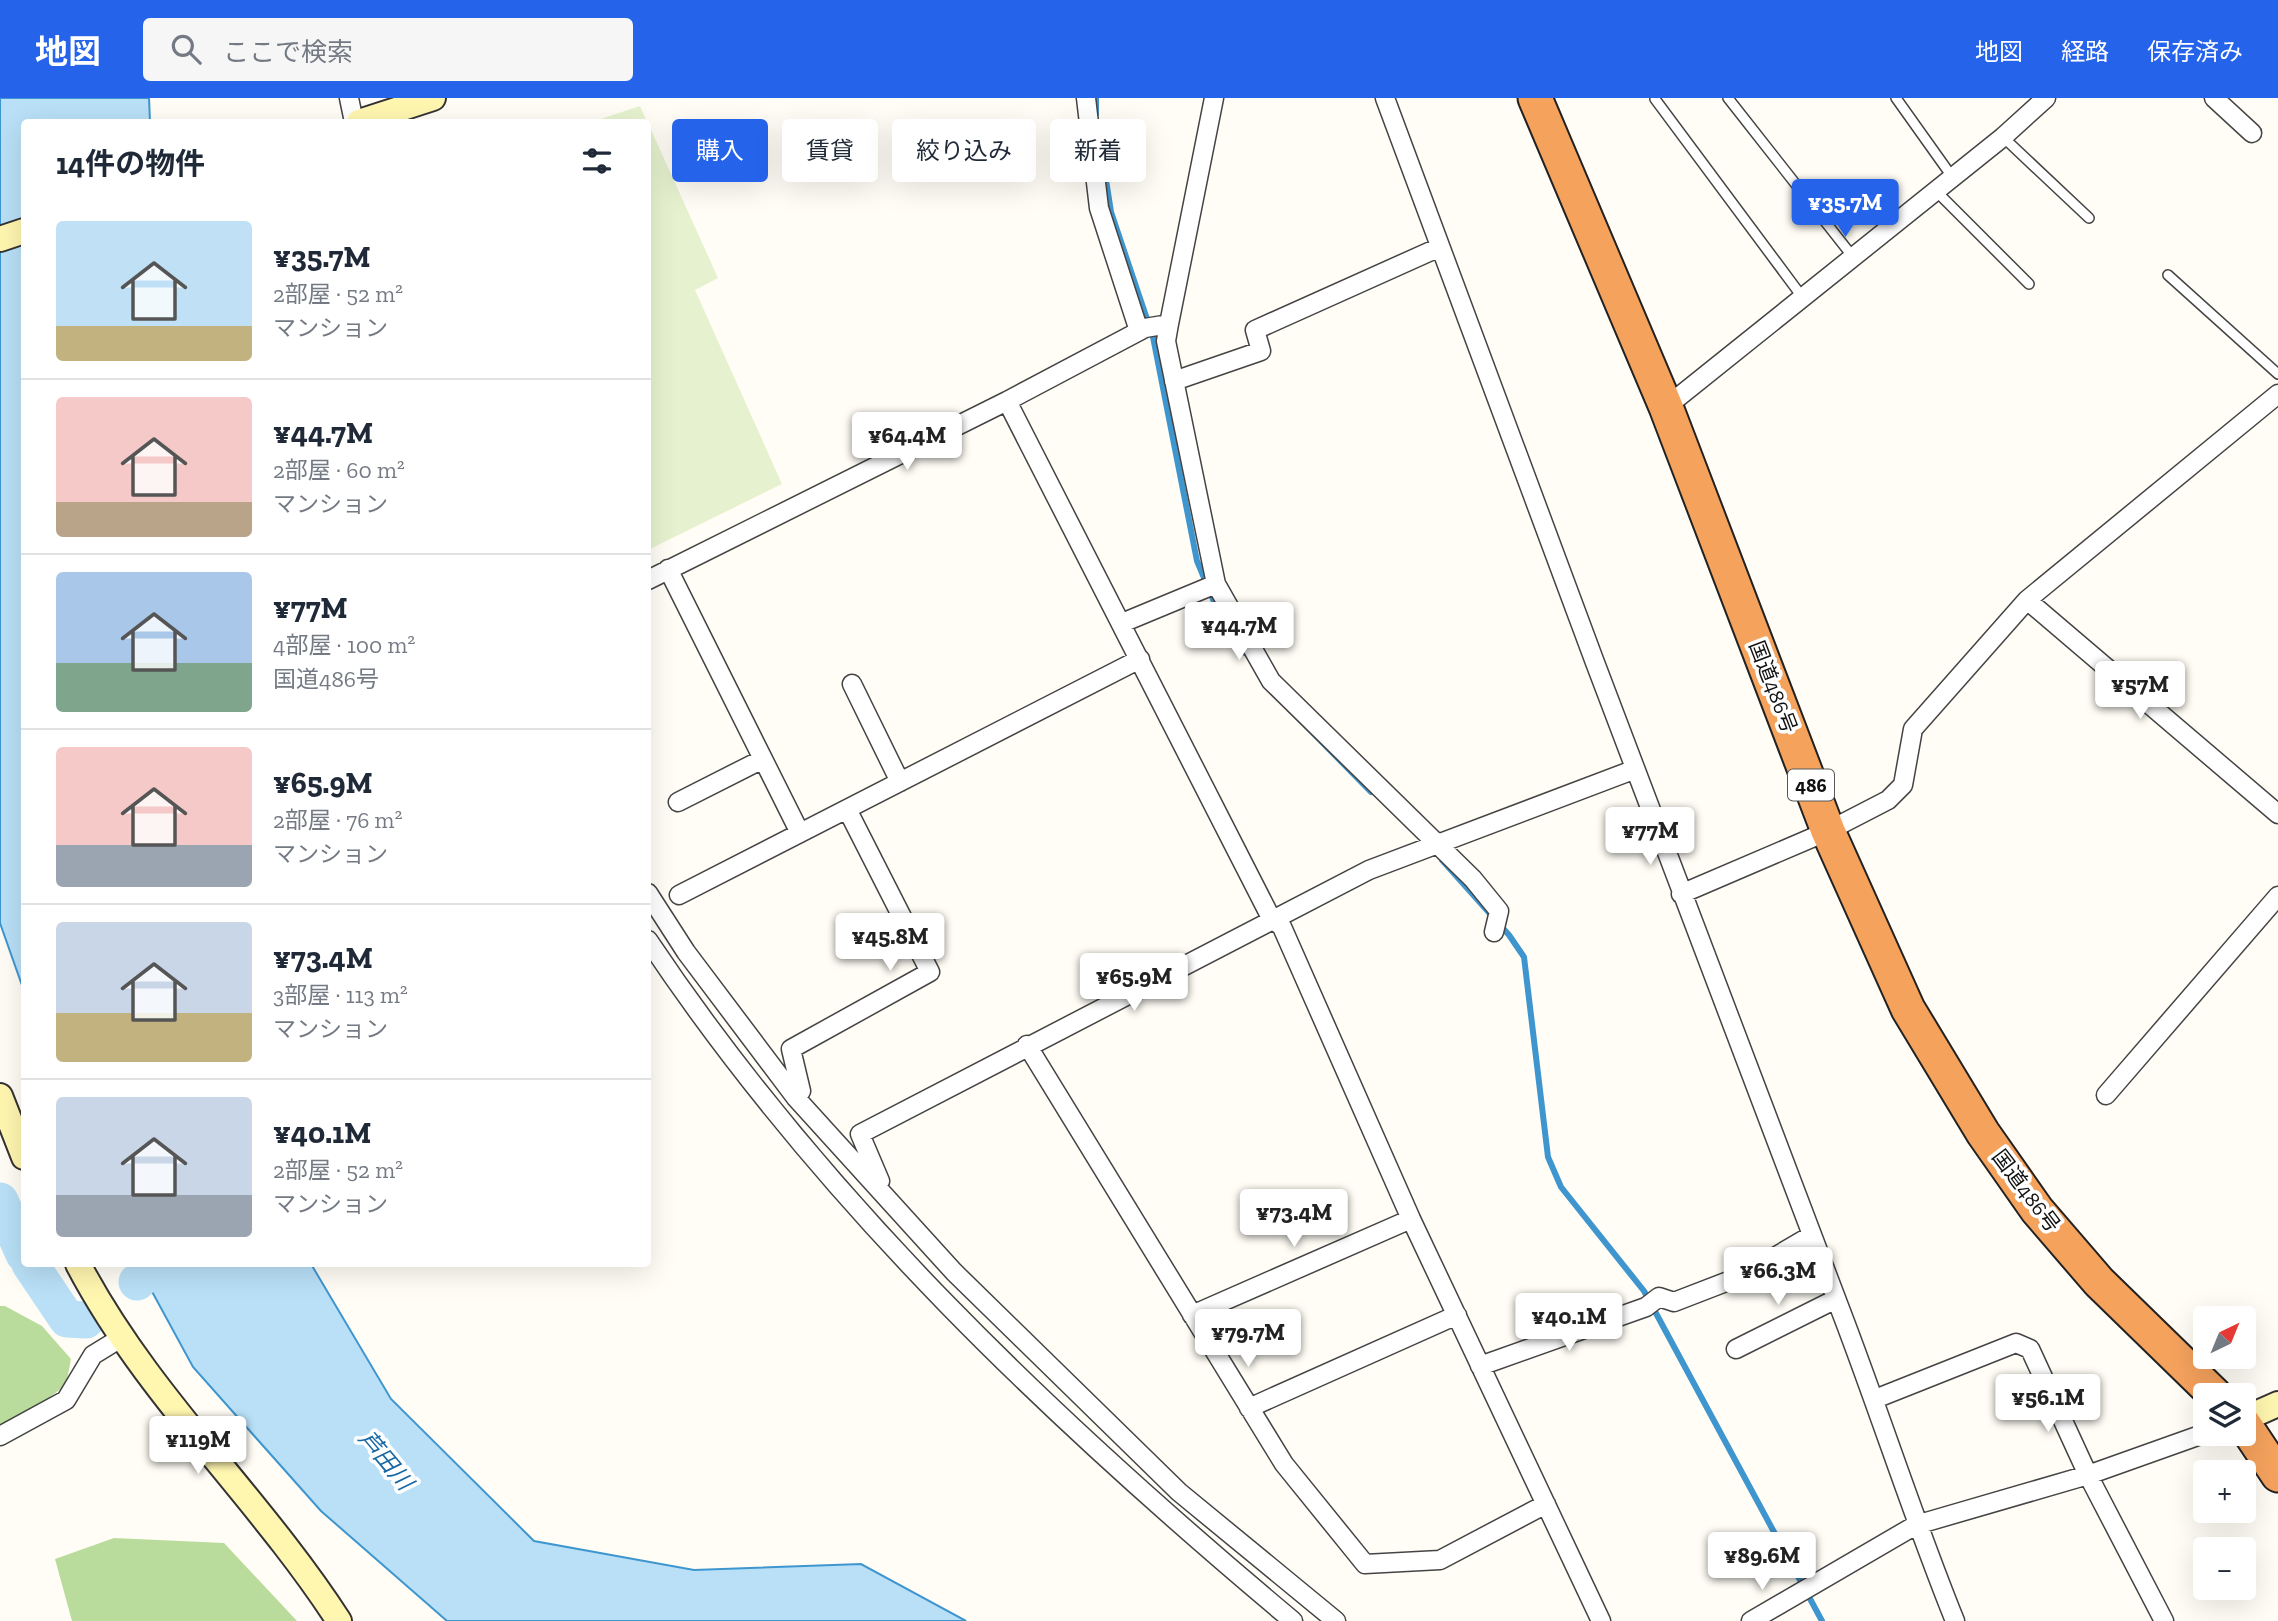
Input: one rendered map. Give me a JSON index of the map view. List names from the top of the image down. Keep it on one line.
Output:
{"streets":{"highway":["国道486号","486"]},"water":["芦田川"],"north":"top right","page":{"header":"地図","search":"ここで検索","nav":["地図","経路","保存済み"],"chip":["購入","賃貸","絞り込み","新着"],"heading":"14件の物件","price":["¥35.7M","¥64.4M","¥44.7M","¥57M","¥77M","¥45.8M","¥65.9M","¥73.4M","¥66.3M","¥40.1M","¥79.7M","¥56.1M","¥119M","¥89.6M"],"list":[{"name":"¥35.7M","note":"2部屋 · 52 m² · マンション"},{"name":"¥44.7M","note":"2部屋 · 60 m² · マンション"},{"name":"¥77M","note":"4部屋 · 100 m² · 国道486号"},{"name":"¥65.9M","note":"2部屋 · 76 m² · マンション"},{"name":"¥73.4M","note":"3部屋 · 113 m² · マンション"},{"name":"¥40.1M","note":"2部屋 · 52 m² · マンション"}],"map_buttons":["+","−"]}}
